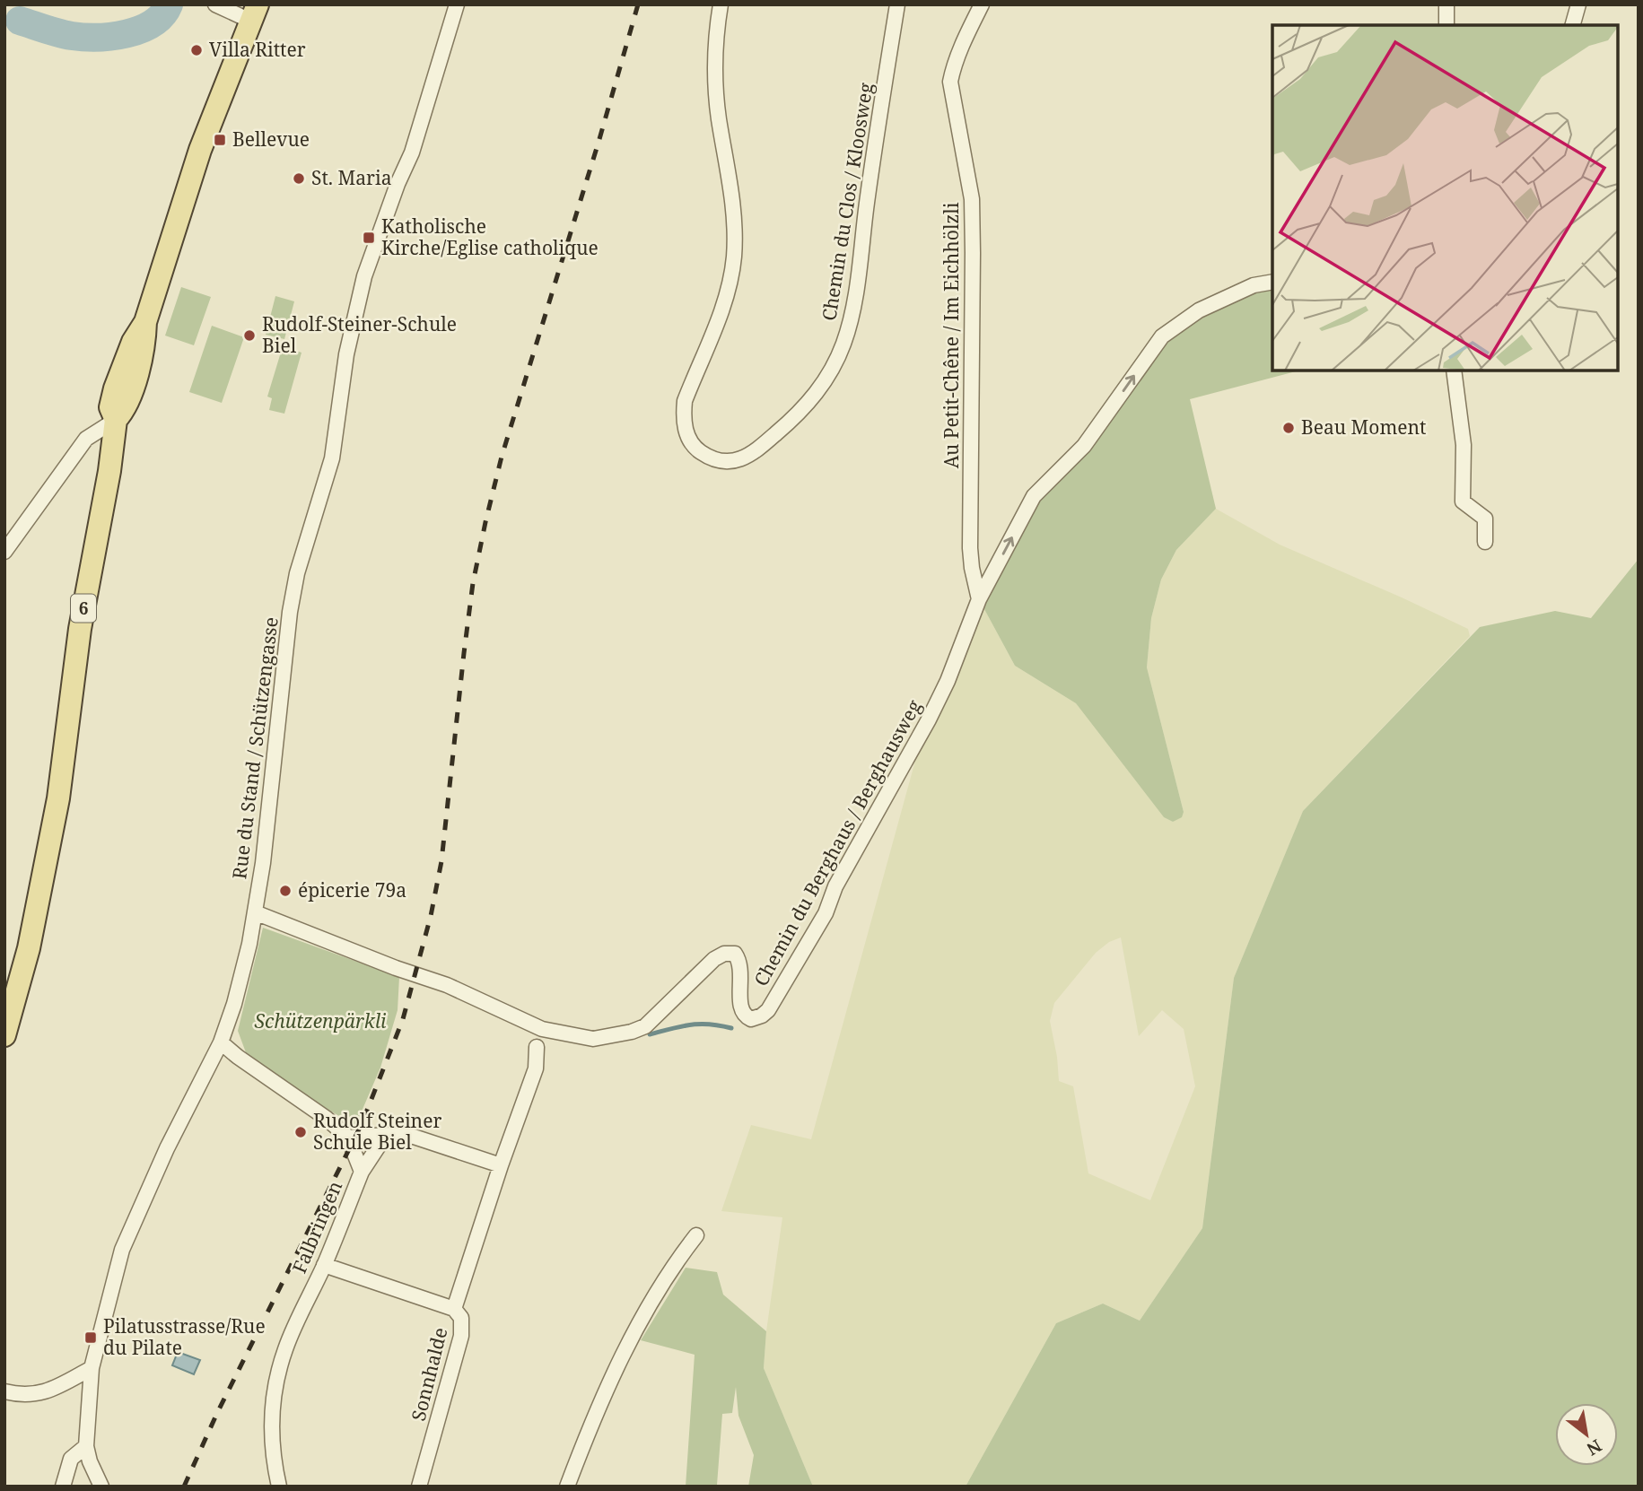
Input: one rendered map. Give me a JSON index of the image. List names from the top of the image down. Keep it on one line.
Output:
{"streets":{"main road":["6"],"street":["Chemin du Clos / Kloosweg","Au Petit-Chêne / Im Eichhölzli","Rue du Stand / Schützengasse","Chemin du Berghaus / Berghausweg","Falbringen","Sonnhalde"]},"crossings":[["Au Petit-Chêne / Im Eichhölzli","Chemin du Berghaus / Berghausweg"],["Rue du Stand / Schützengasse","Chemin du Berghaus / Berghausweg"],["Rue du Stand / Schützengasse","Falbringen"]],"parks":["Schützenpärkli"],"places":{"other":["Villa Ritter","St. Maria","Rudolf-Steiner-Schule Biel","Beau Moment","épicerie 79a","Rudolf Steiner Schule Biel"],"transit":["Bellevue","Katholische Kirche/Eglise catholique","Pilatusstrasse/Rue du Pilate"]},"north":"bottom right"}
